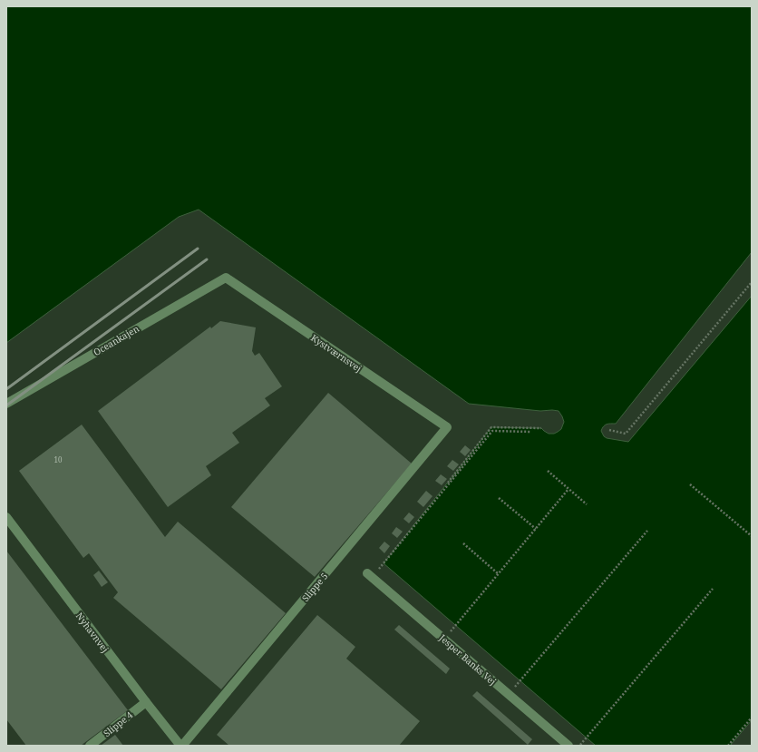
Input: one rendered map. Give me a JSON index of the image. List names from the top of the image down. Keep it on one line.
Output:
{"streets":{"street":["Oceankajen","Kystværnsvej","Slippe 5","Nyhavnvej","Jesper Banks Vej","Slippe 4"]},"crossings":[["Oceankajen","Kystværnsvej"],["Kystværnsvej","Slippe 5"],["Slippe 5","Nyhavnvej"],["Nyhavnvej","Slippe 4"]],"house_numbers":["10"]}
